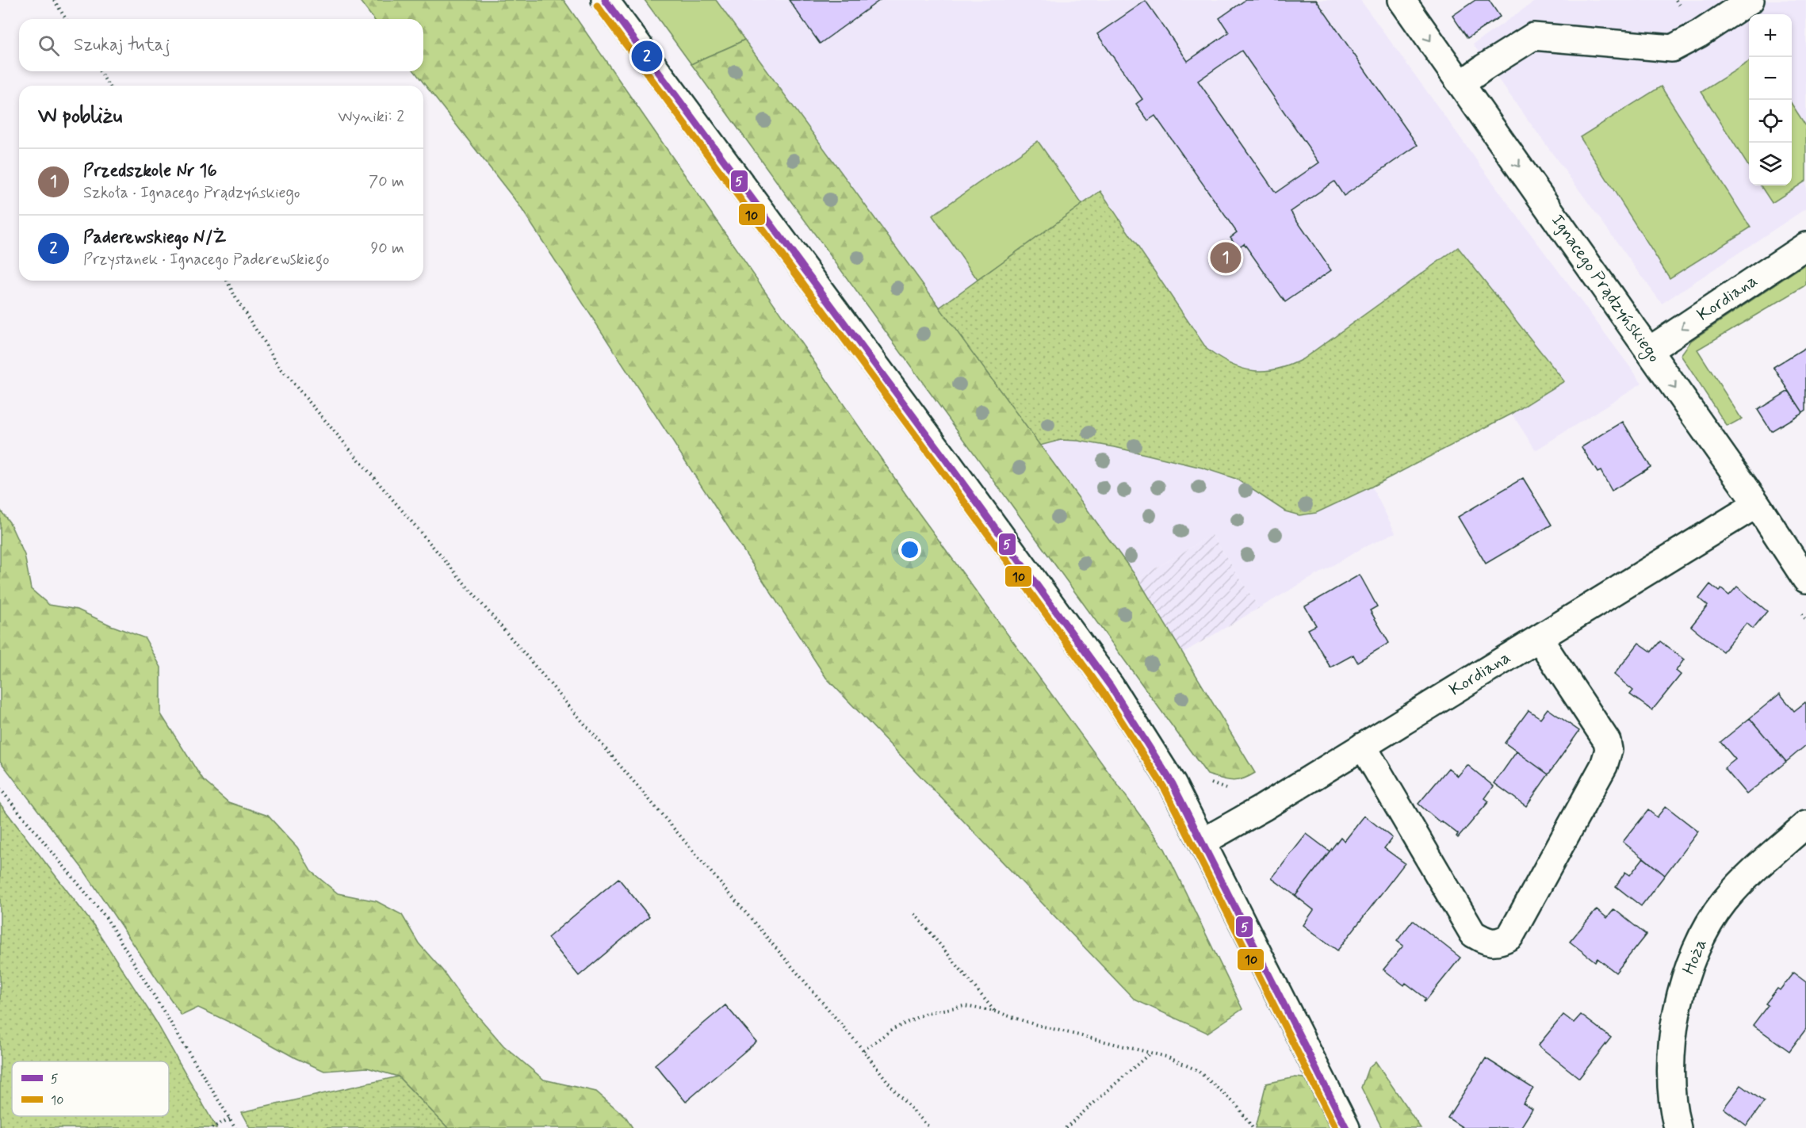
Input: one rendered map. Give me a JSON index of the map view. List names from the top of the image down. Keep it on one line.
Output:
{"streets":{"street":["Ignacego Prądzyńskiego","Kordiana","Hoża"]},"crossings":[["Ignacego Prądzyńskiego","Kordiana"]],"one_way":["Ignacego Prądzyńskiego"],"lines":["transit line 5","transit line 10"],"legend":["5","10"],"page":{"map_buttons":["+","−"],"search":"Szukaj tutaj","pins":["2","1"],"heading":["W pobliżu","Wyniki: 2"],"list":[{"mark":"1","name":"Przedszkole Nr 16","note":"Szkoła · Ignacego Prądzyńskiego","value":"70 m"},{"mark":"2","name":"Paderewskiego N/Ż","note":"Przystanek · Ignacego Paderewskiego","value":"90 m"}]}}
